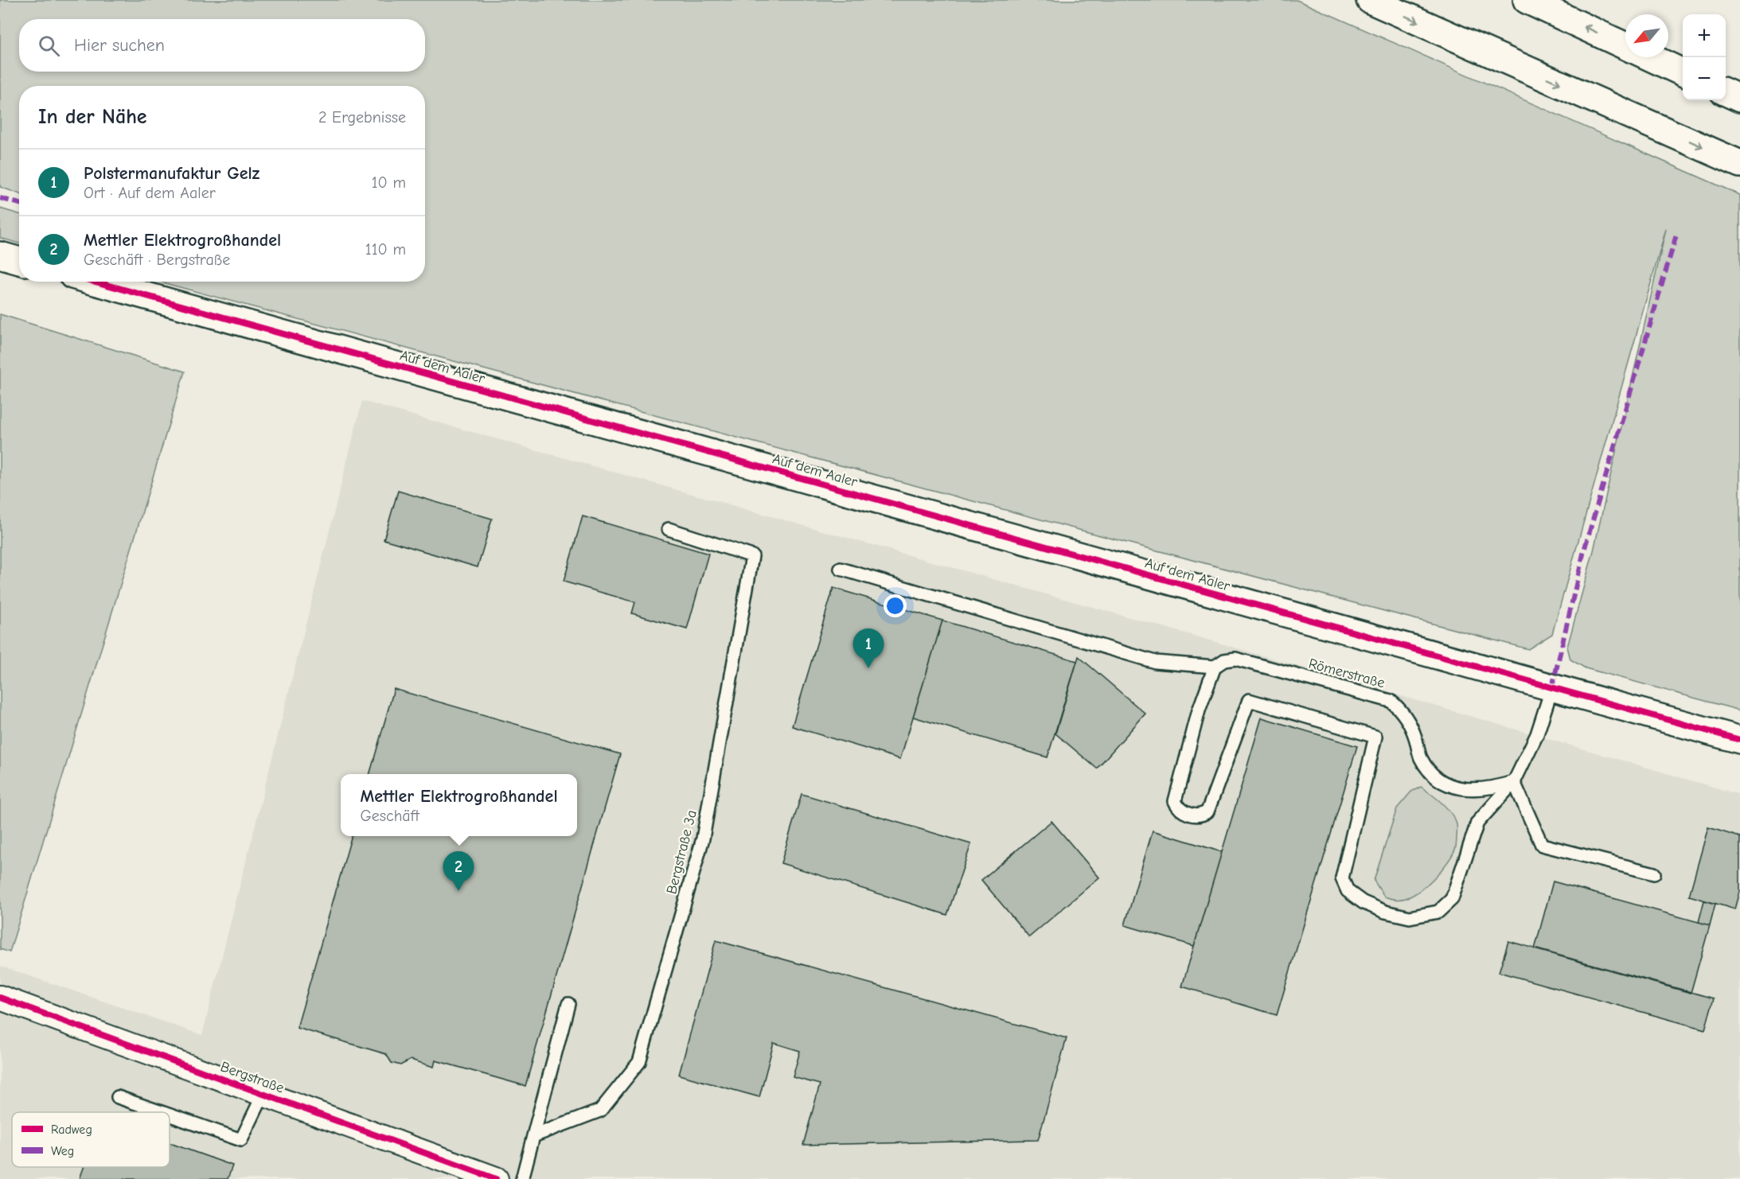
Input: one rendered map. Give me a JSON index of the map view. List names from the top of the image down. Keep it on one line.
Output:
{"streets":{"main road":["Auf dem Aaler"],"street":["Bergstraße"],"lane":["Römerstraße","Bergstraße 3a"]},"legend":["Radweg","Weg"],"north":"bottom left","page":{"map_buttons":["+","−"],"search":"Hier suchen","heading":["In der Nähe","2 Ergebnisse"],"list":[{"mark":"1","name":"Polstermanufaktur Gelz","note":"Ort · Auf dem Aaler","value":"10 m"},{"mark":"2","name":"Mettler Elektrogroßhandel","note":"Geschäft · Bergstraße","value":"110 m"}],"pins":["1","2"],"popup":["Mettler Elektrogroßhandel","Geschäft"]}}
